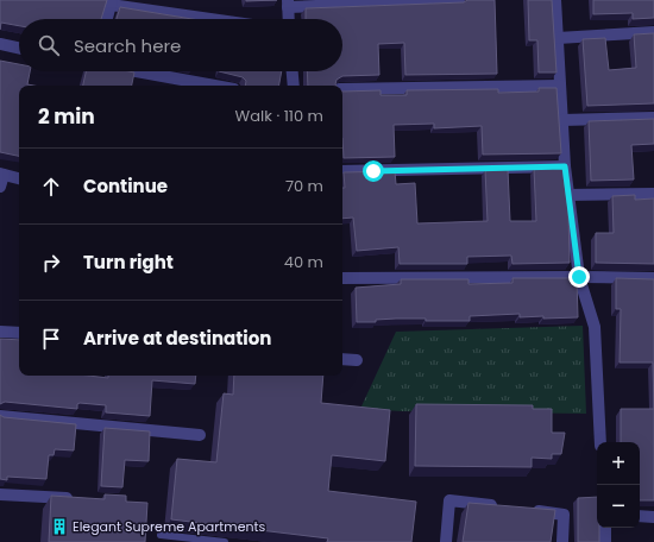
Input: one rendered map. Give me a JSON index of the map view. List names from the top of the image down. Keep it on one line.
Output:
{"places":{"building":["Elegant Supreme Apartments"]},"page":{"search":"Search here","heading":["2 min","Walk · 110 m"],"list":[["Continue","70 m"],["Turn right","40 m"],"Arrive at destination"],"map_buttons":["+","−"]}}
